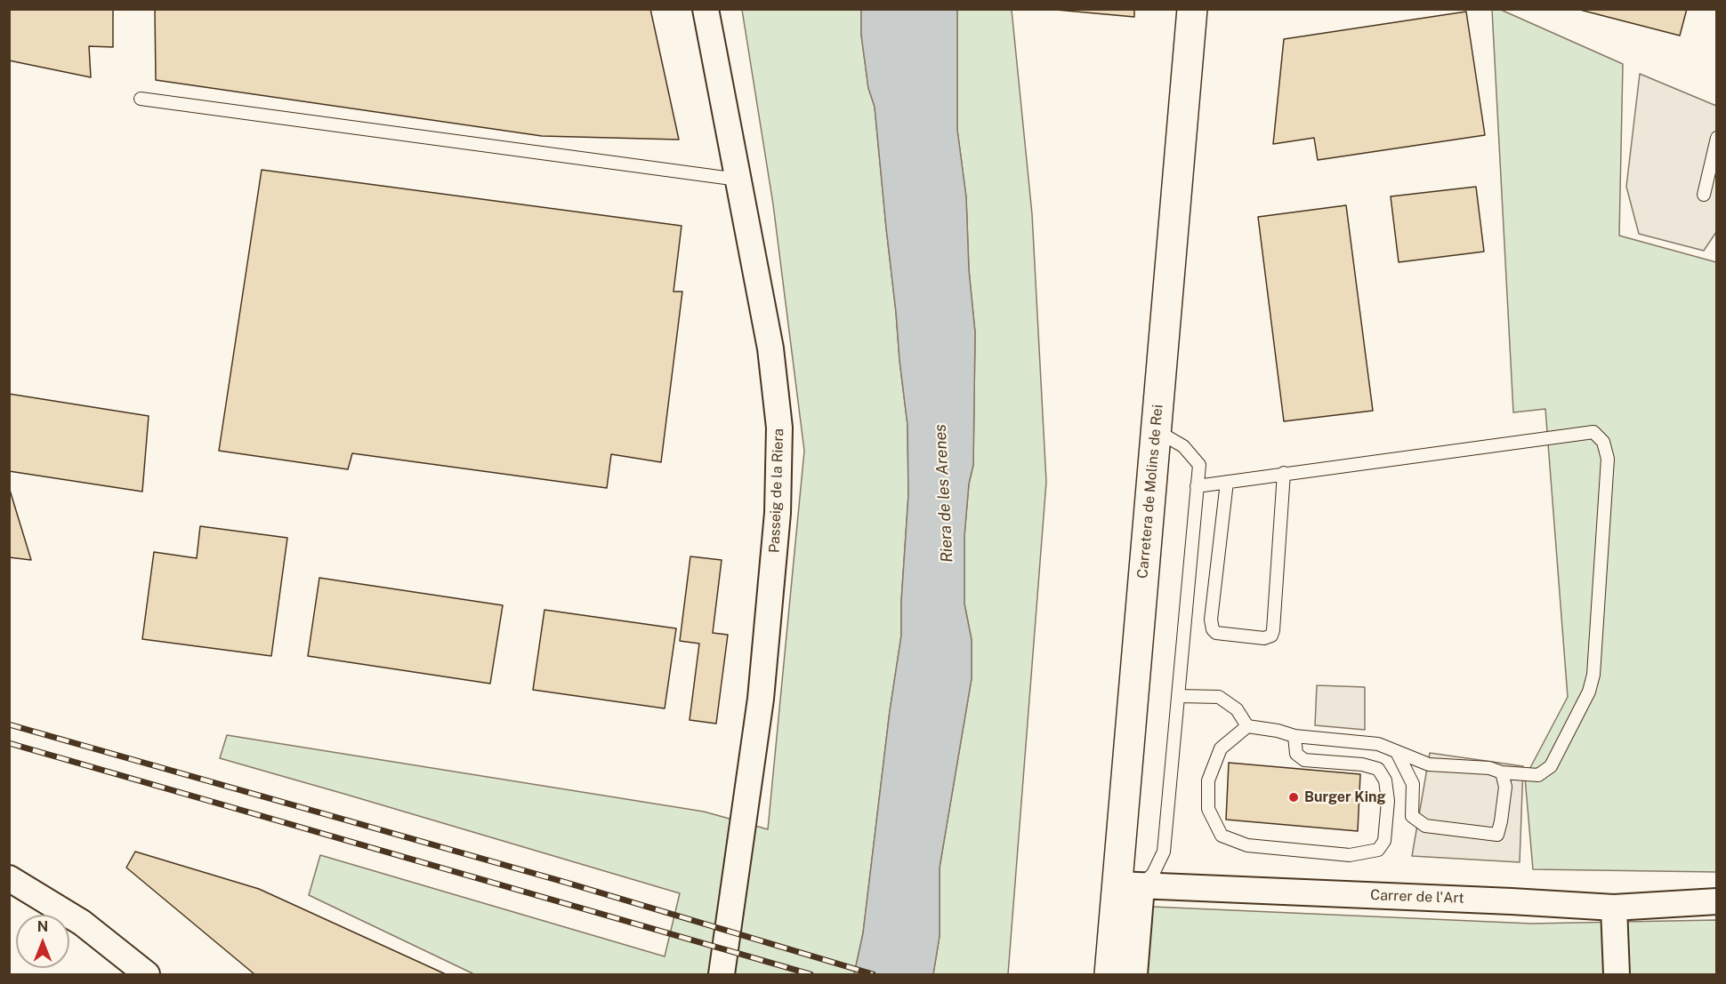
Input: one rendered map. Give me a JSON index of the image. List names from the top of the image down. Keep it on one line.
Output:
{"streets":{"main road":["Carretera de Molins de Rei"],"street":["Passeig de la Riera","Carrer de l'Art"]},"crossings":[["Carretera de Molins de Rei","Carrer de l'Art"]],"water":["Riera de les Arenes"],"places":["Burger King"],"north":"top"}
